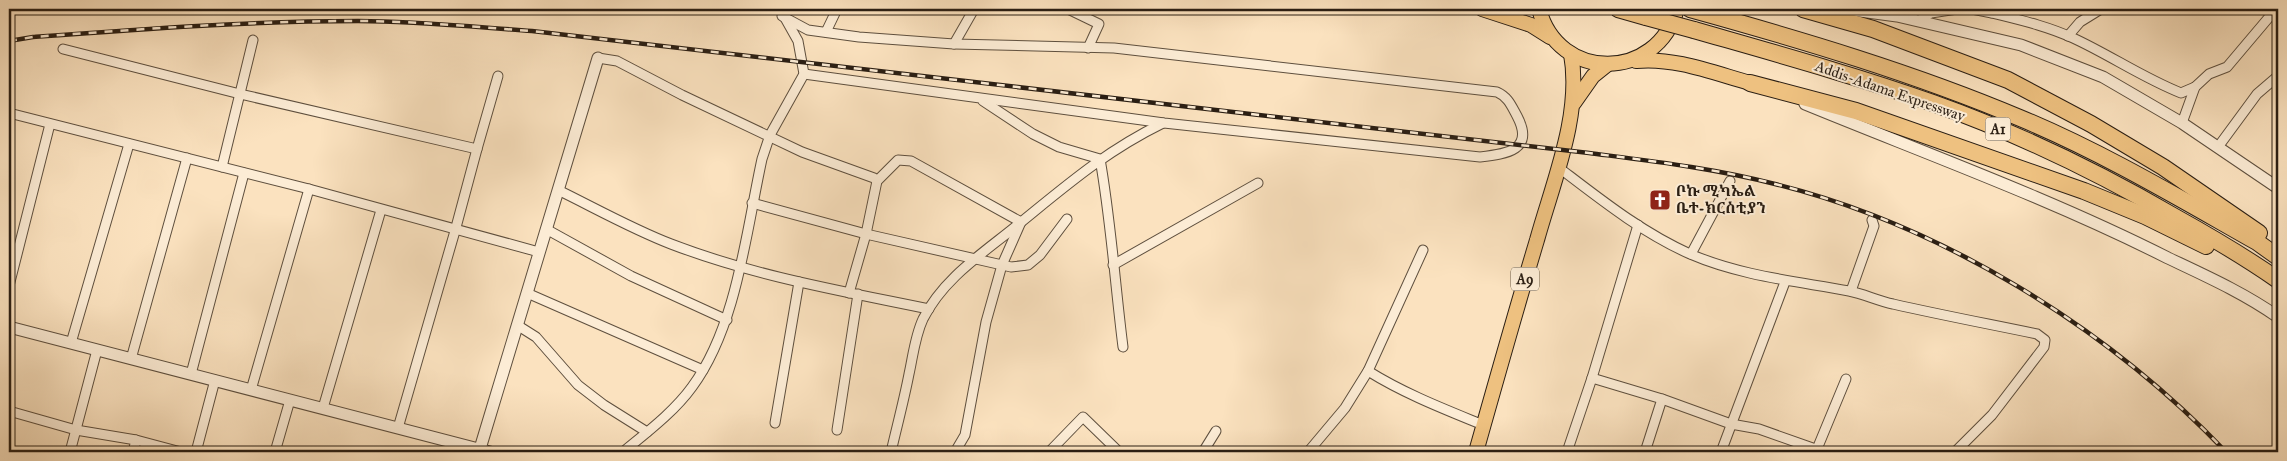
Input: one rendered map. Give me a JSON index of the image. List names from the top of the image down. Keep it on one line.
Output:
{"streets":{"highway":["Addis-Adama Expressway","A1"],"main road":["A9"]},"places":{"church":["ቦኩ ሚካኤል ቤተ-ክርስቲያን"]}}
